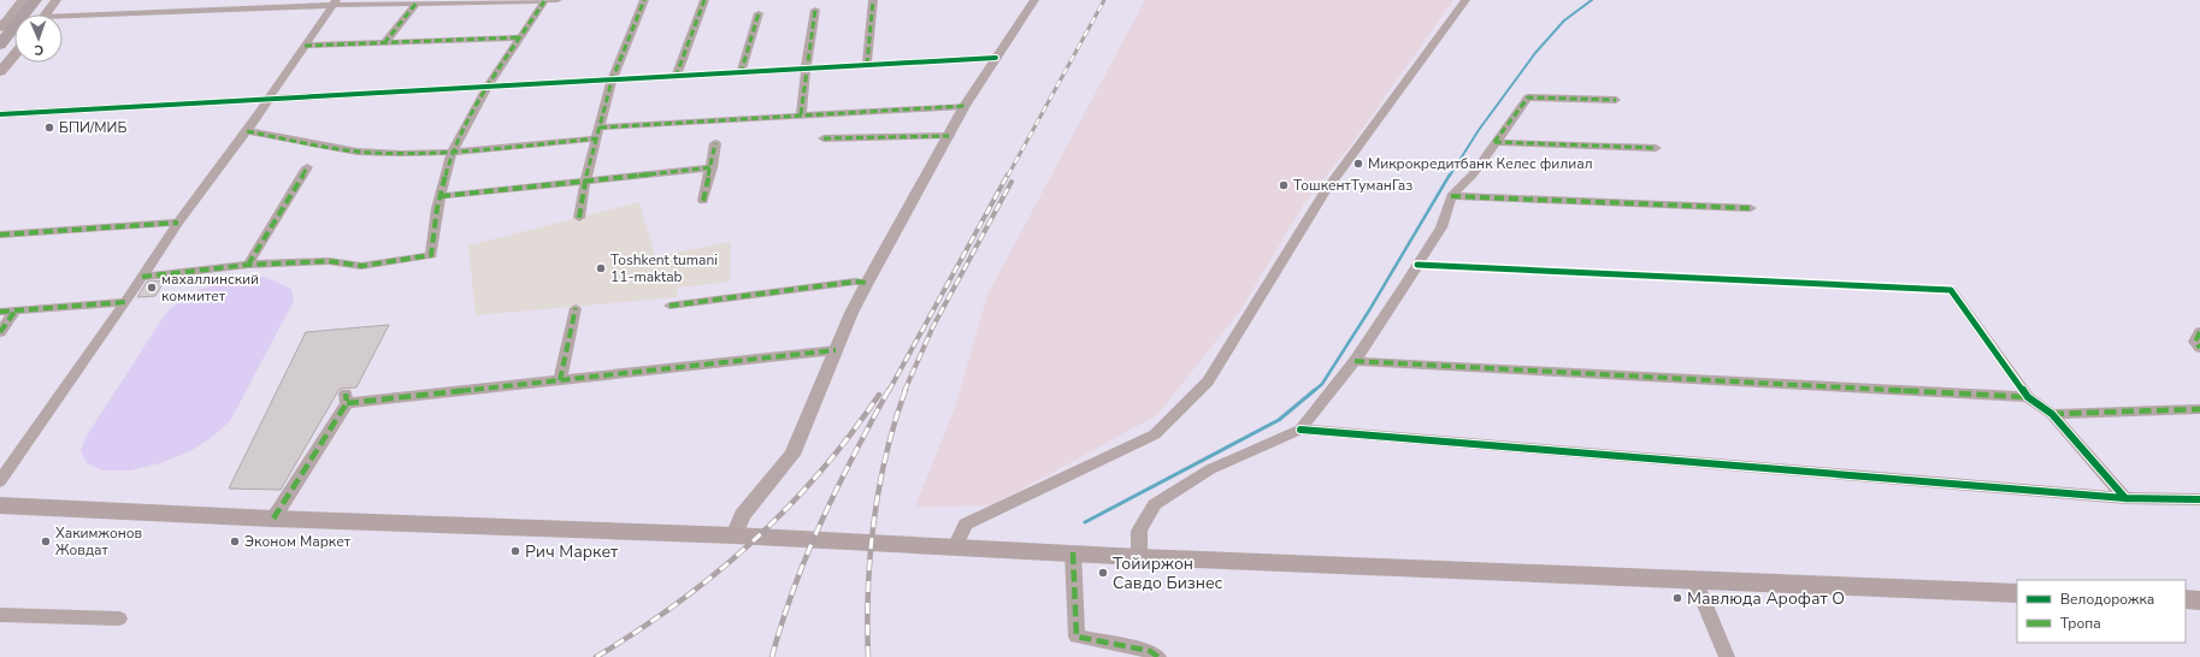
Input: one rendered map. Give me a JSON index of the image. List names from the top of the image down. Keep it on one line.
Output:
{"places":["БПИ/МИБ","Микрокредитбанк Келес филиал","ТошкентТуманГаз","Toshkent tumani 11-maktab","махаллинский коммитет","Хакимжонов Жовдат","Эконом Маркет","Рич Маркет","Тойиржон Савдо Бизнес","Мавлюда Арофат О"],"legend":["Велодорожка","Тропа"],"north":"bottom"}
